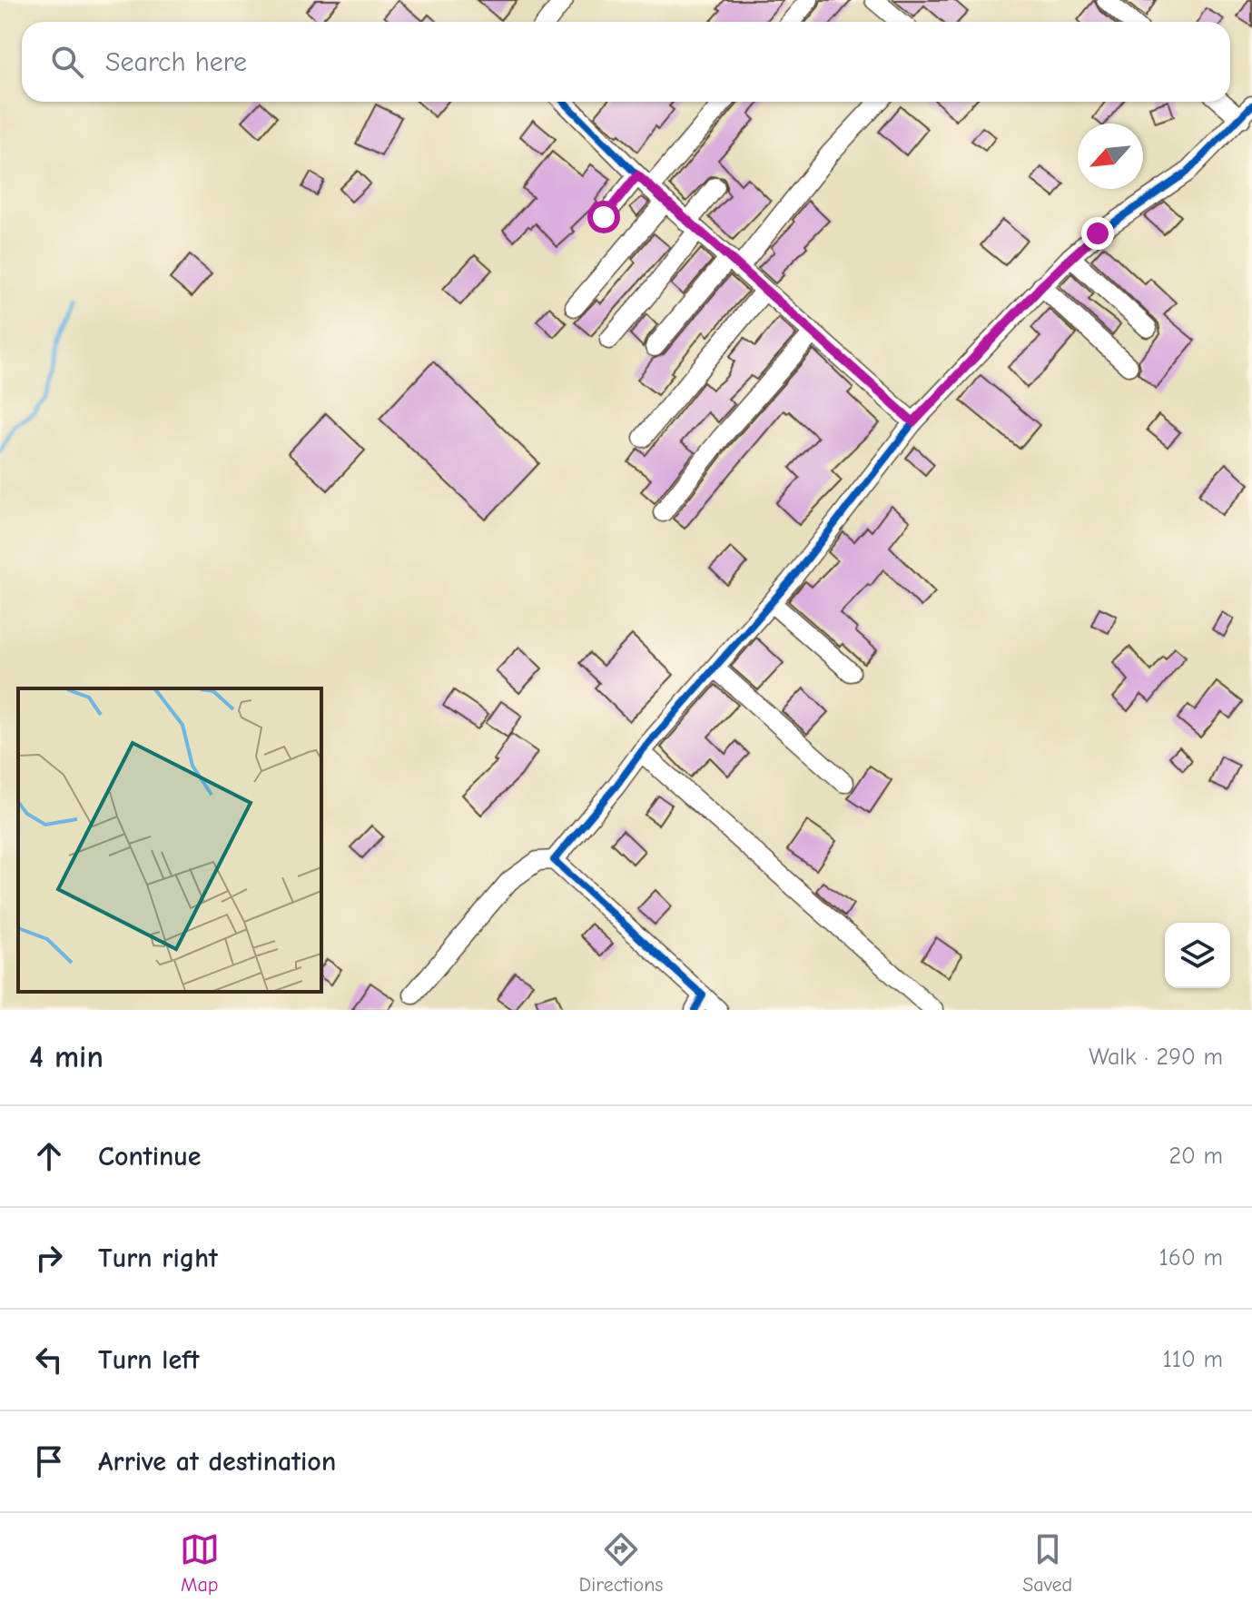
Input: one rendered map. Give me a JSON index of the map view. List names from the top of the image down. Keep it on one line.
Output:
{"north":"bottom left","page":{"search":"Search here","heading":["4 min","Walk · 290 m"],"list":[["Continue","20 m"],["Turn right","160 m"],["Turn left","110 m"],"Arrive at destination"],"nav":["Map","Directions","Saved"]}}
